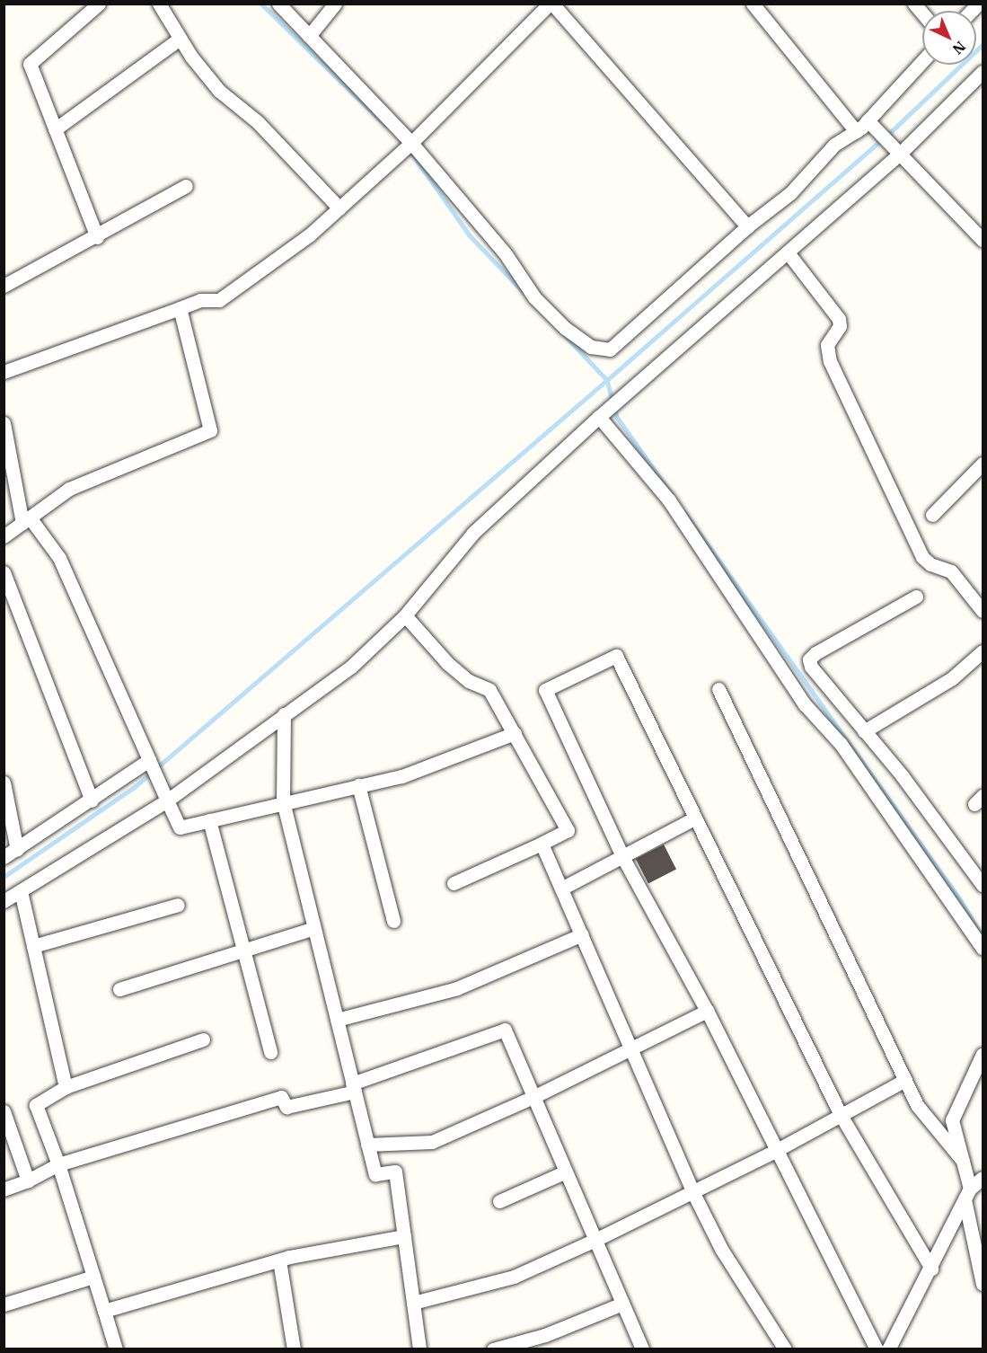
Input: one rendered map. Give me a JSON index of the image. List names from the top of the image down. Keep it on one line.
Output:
{"north":"bottom right"}
